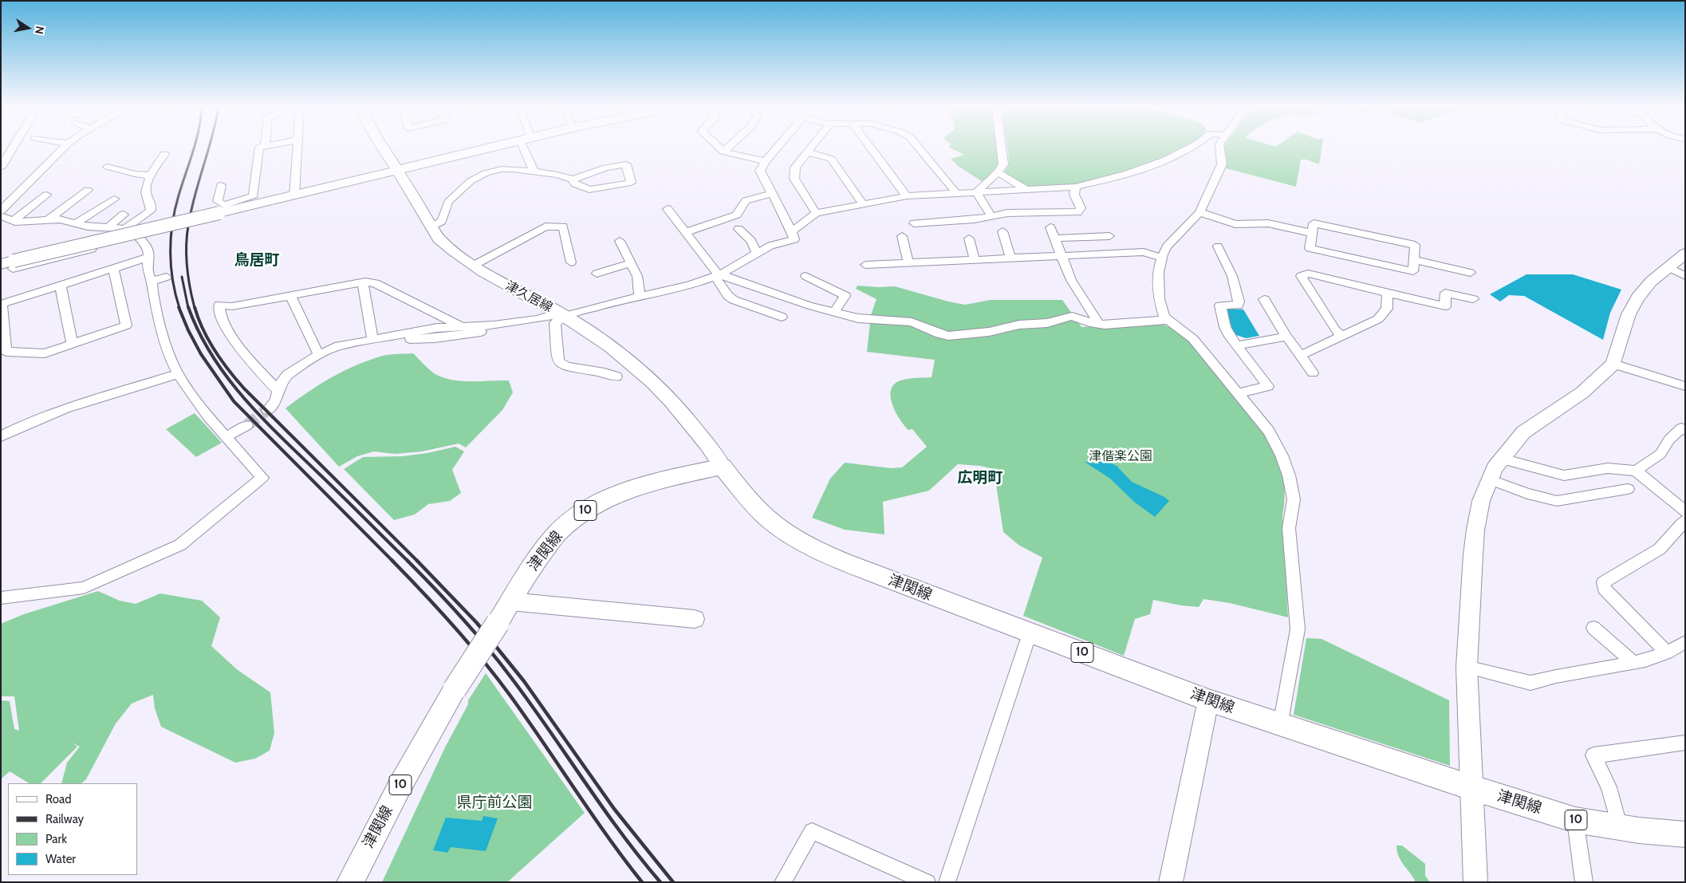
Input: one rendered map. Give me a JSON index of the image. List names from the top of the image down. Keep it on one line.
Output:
{"streets":{"main road":["10","津関線"],"street":["津久居線"]},"crossings":[["津久居線","津関線"]],"districts":["鳥居町","広明町"],"parks":["津偕楽公園","県庁前公園"],"legend":["Road","Railway","Park","Water"],"north":"right"}
